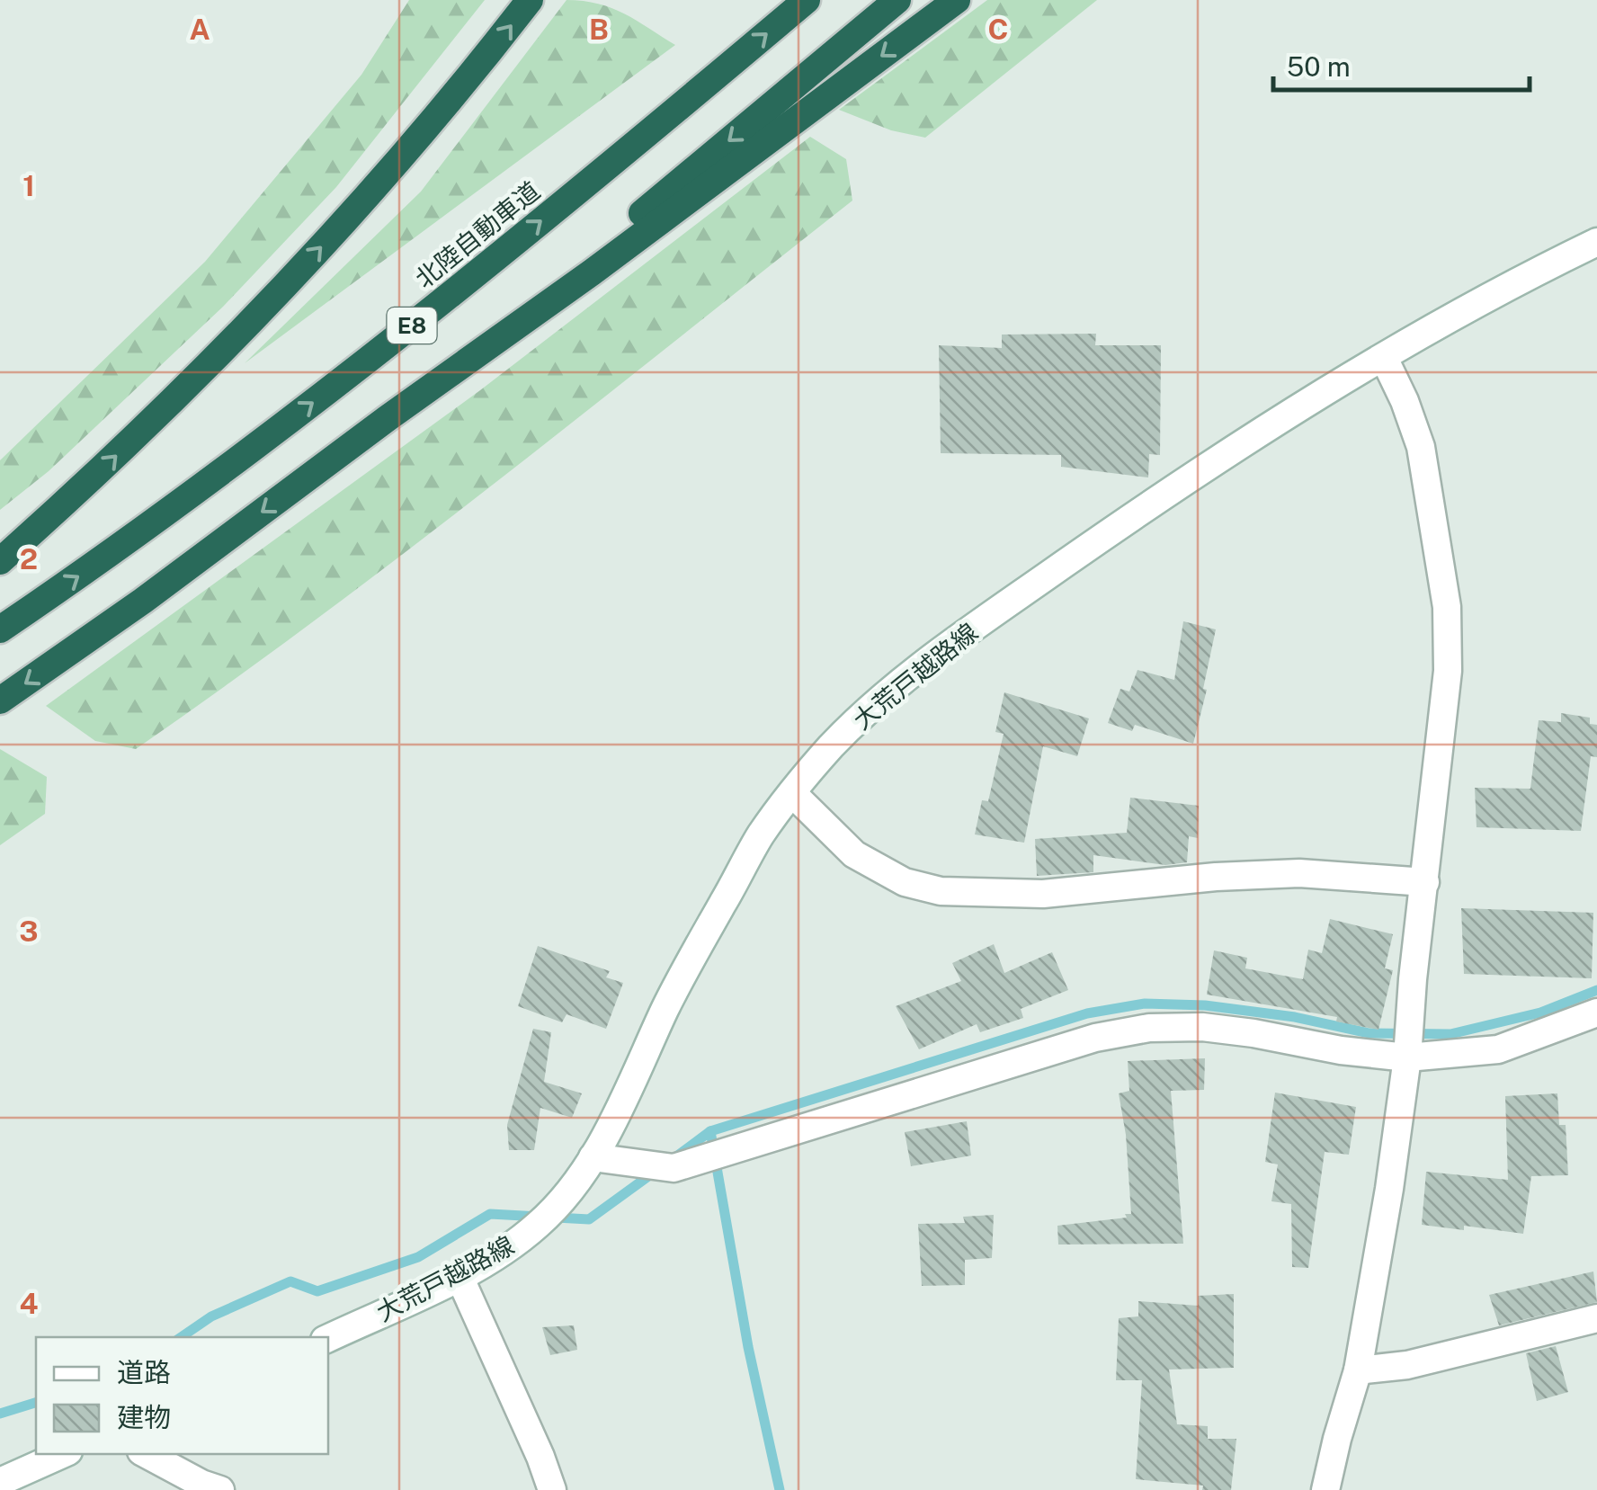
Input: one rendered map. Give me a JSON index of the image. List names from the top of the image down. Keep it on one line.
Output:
{"streets":{"highway":["北陸自動車道","E8"],"street":["大荒戸越路線"]},"legend":["道路","建物"],"scale_bar":"50 m","grid":{"columns":["A","B","C"],"rows":["1","2","3","4"]}}
